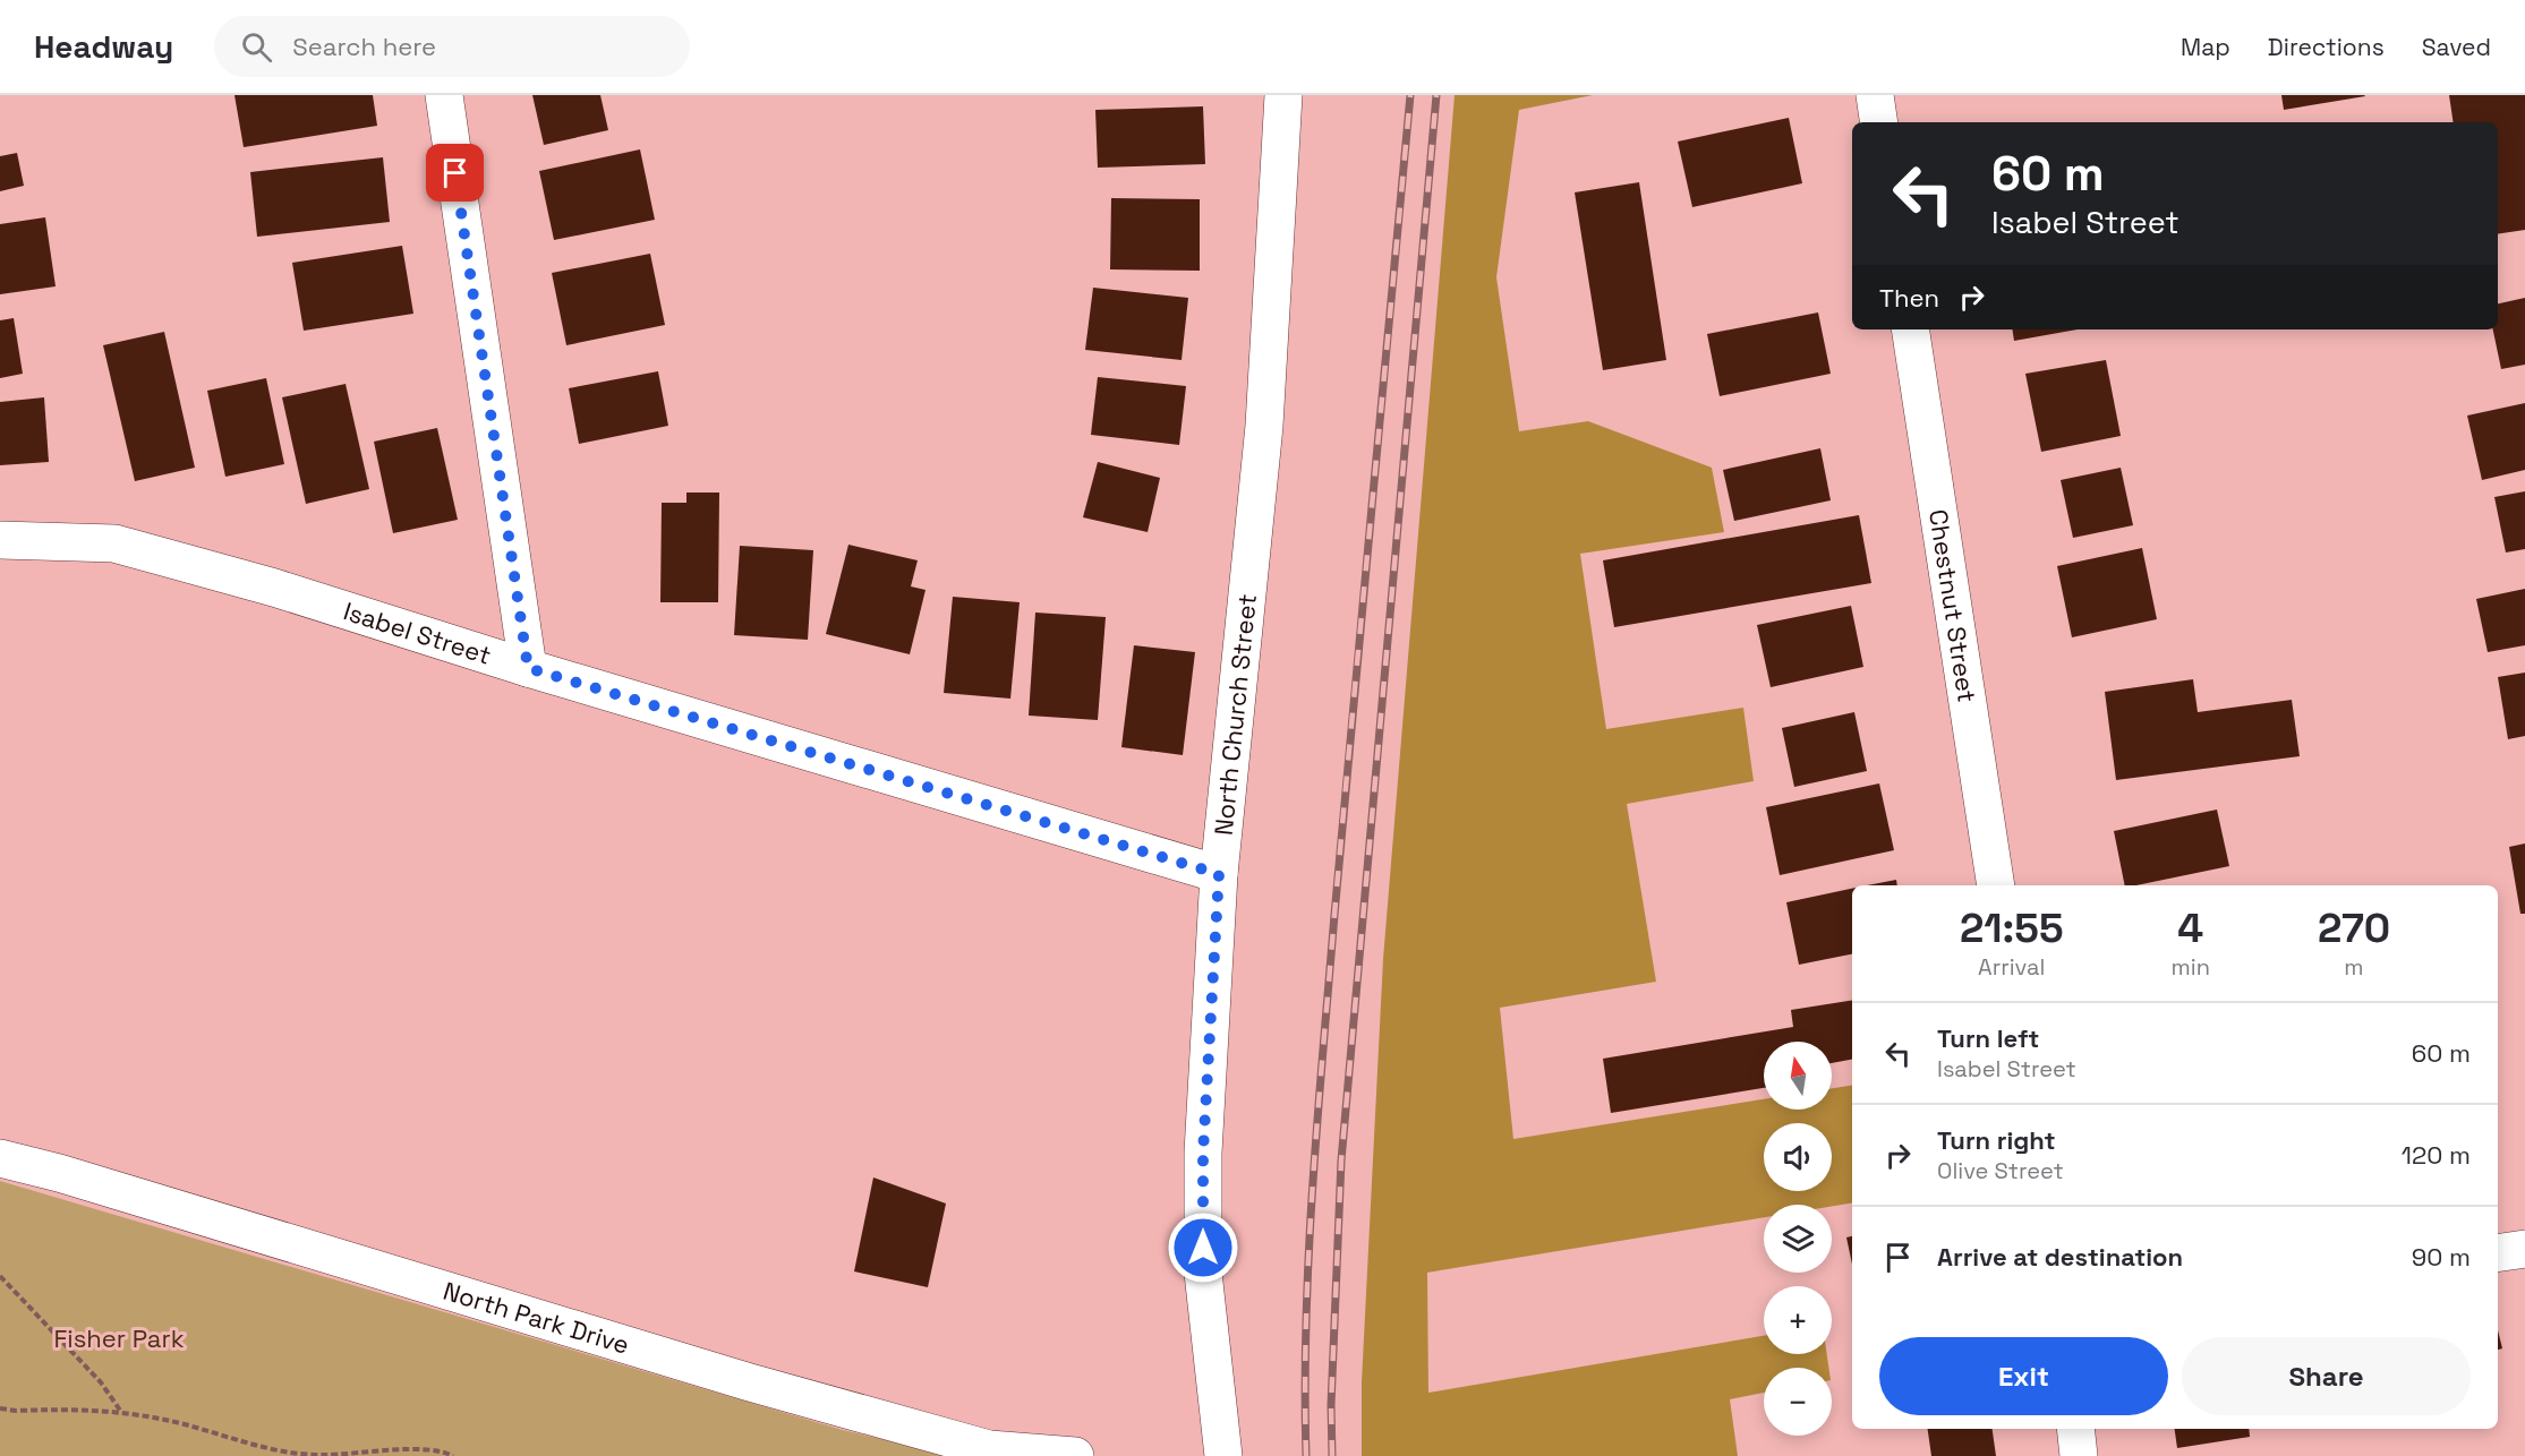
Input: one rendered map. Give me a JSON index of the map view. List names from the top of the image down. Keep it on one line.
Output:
{"streets":{"street":["Chestnut Street","Isabel Street","North Church Street","North Park Drive"]},"crossings":[["Isabel Street","North Church Street"]],"parks":["Fisher Park"],"north":"top","page":{"header":"Headway","search":"Search here","nav":["Map","Directions","Saved"],"turn":["60 m","Isabel Street"],"then":"Then","eta":["21:55","Arrival","4","min","270","m"],"list":[{"name":"Turn left","note":"Isabel Street","value":"60 m"},{"name":"Turn right","note":"Olive Street","value":"120 m"},{"name":"Arrive at destination","value":"90 m"}],"map_buttons":["+","−"],"buttons":["Exit","Share"]}}
